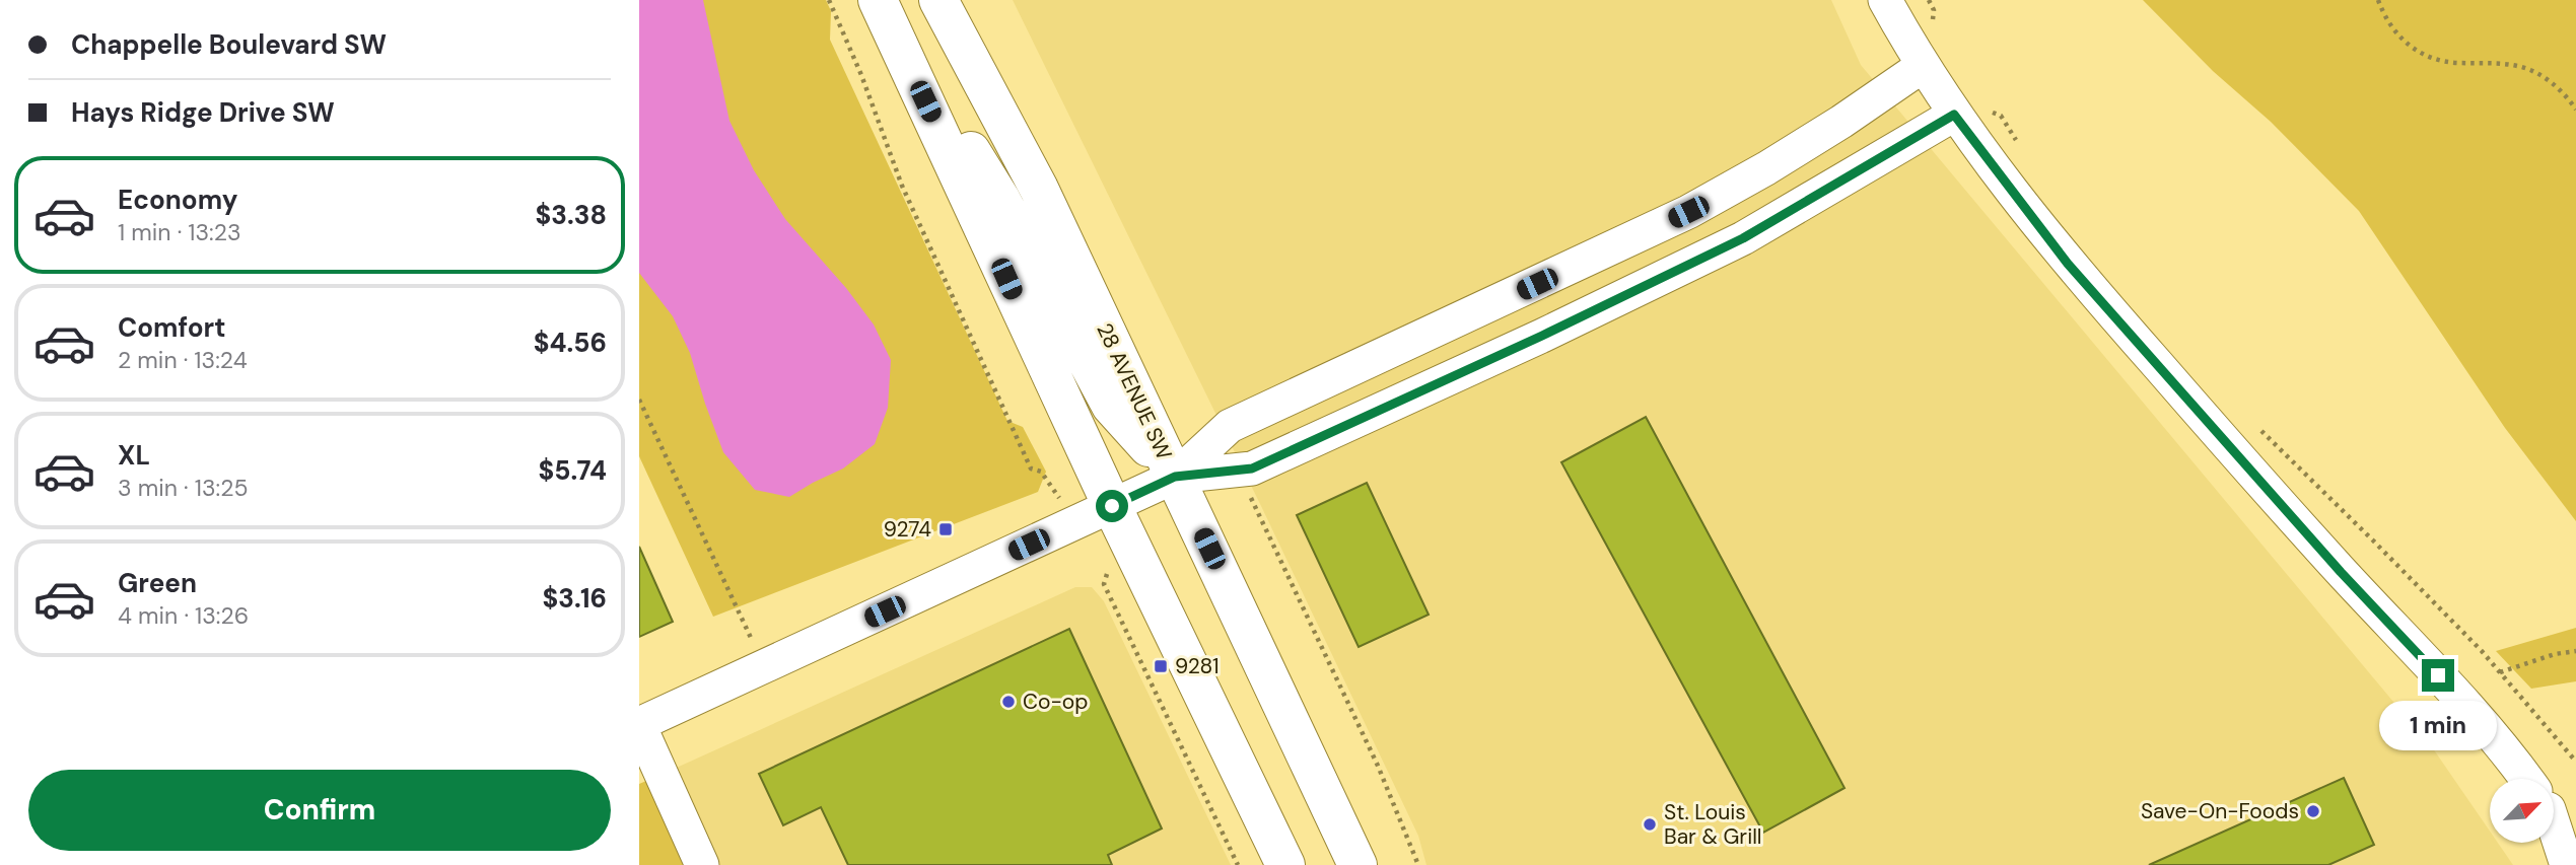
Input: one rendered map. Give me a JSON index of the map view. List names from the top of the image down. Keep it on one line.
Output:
{"streets":{"main road":["28 AVENUE SW"]},"places":{"transit":["9274","9281"],"other":["Co-op","Save-On-Foods","St. Louis Bar & Grill"]},"north":"top right","page":{"banner":["Chappelle Boulevard SW","Hays Ridge Drive SW"],"list":[{"name":"Economy","note":"1 min · 13:23","value":"$3.38"},{"name":"Comfort","note":"2 min · 13:24","value":"$4.56"},{"name":"XL","note":"3 min · 13:25","value":"$5.74"},{"name":"Green","note":"4 min · 13:26","value":"$3.16"}],"bubble":"1 min","buttons":"Confirm"}}
